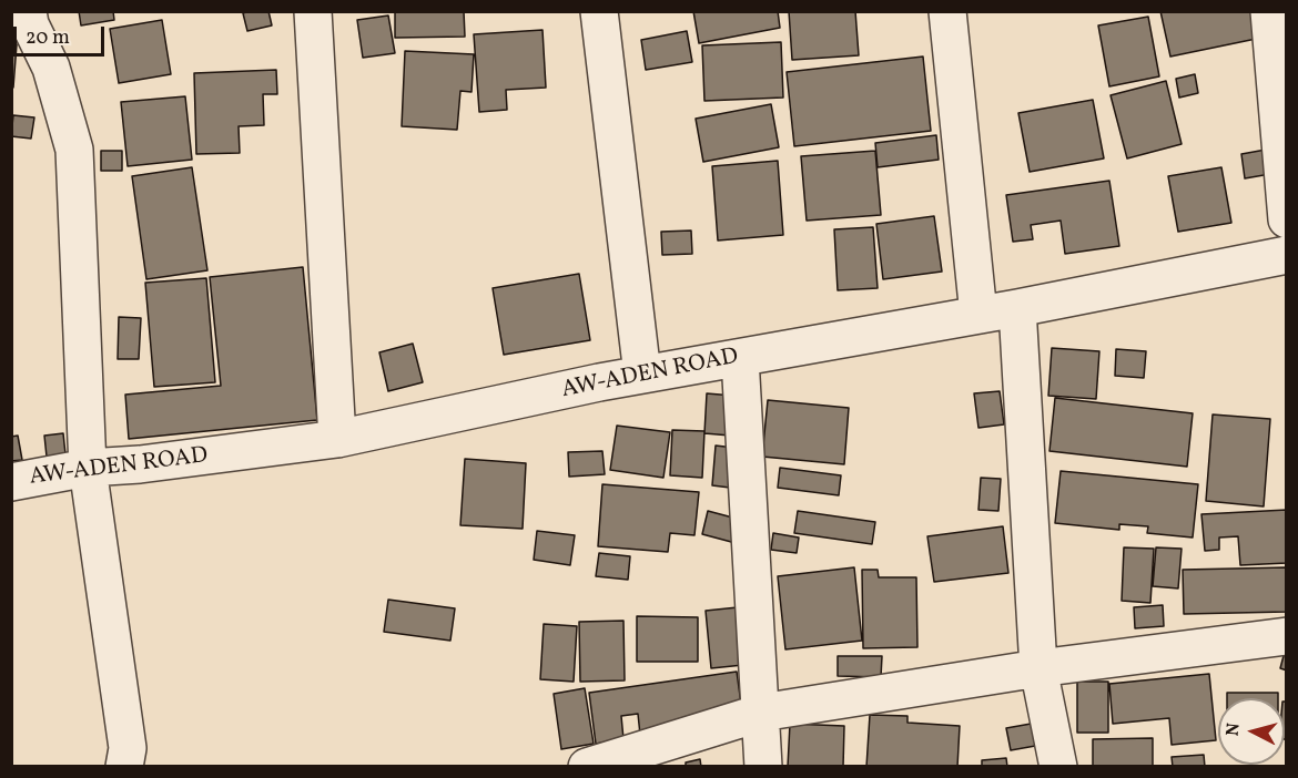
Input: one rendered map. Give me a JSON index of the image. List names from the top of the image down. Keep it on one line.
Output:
{"streets":{"street":["AW-ADEN ROAD"]},"scale_bar":"20 m","north":"left"}
